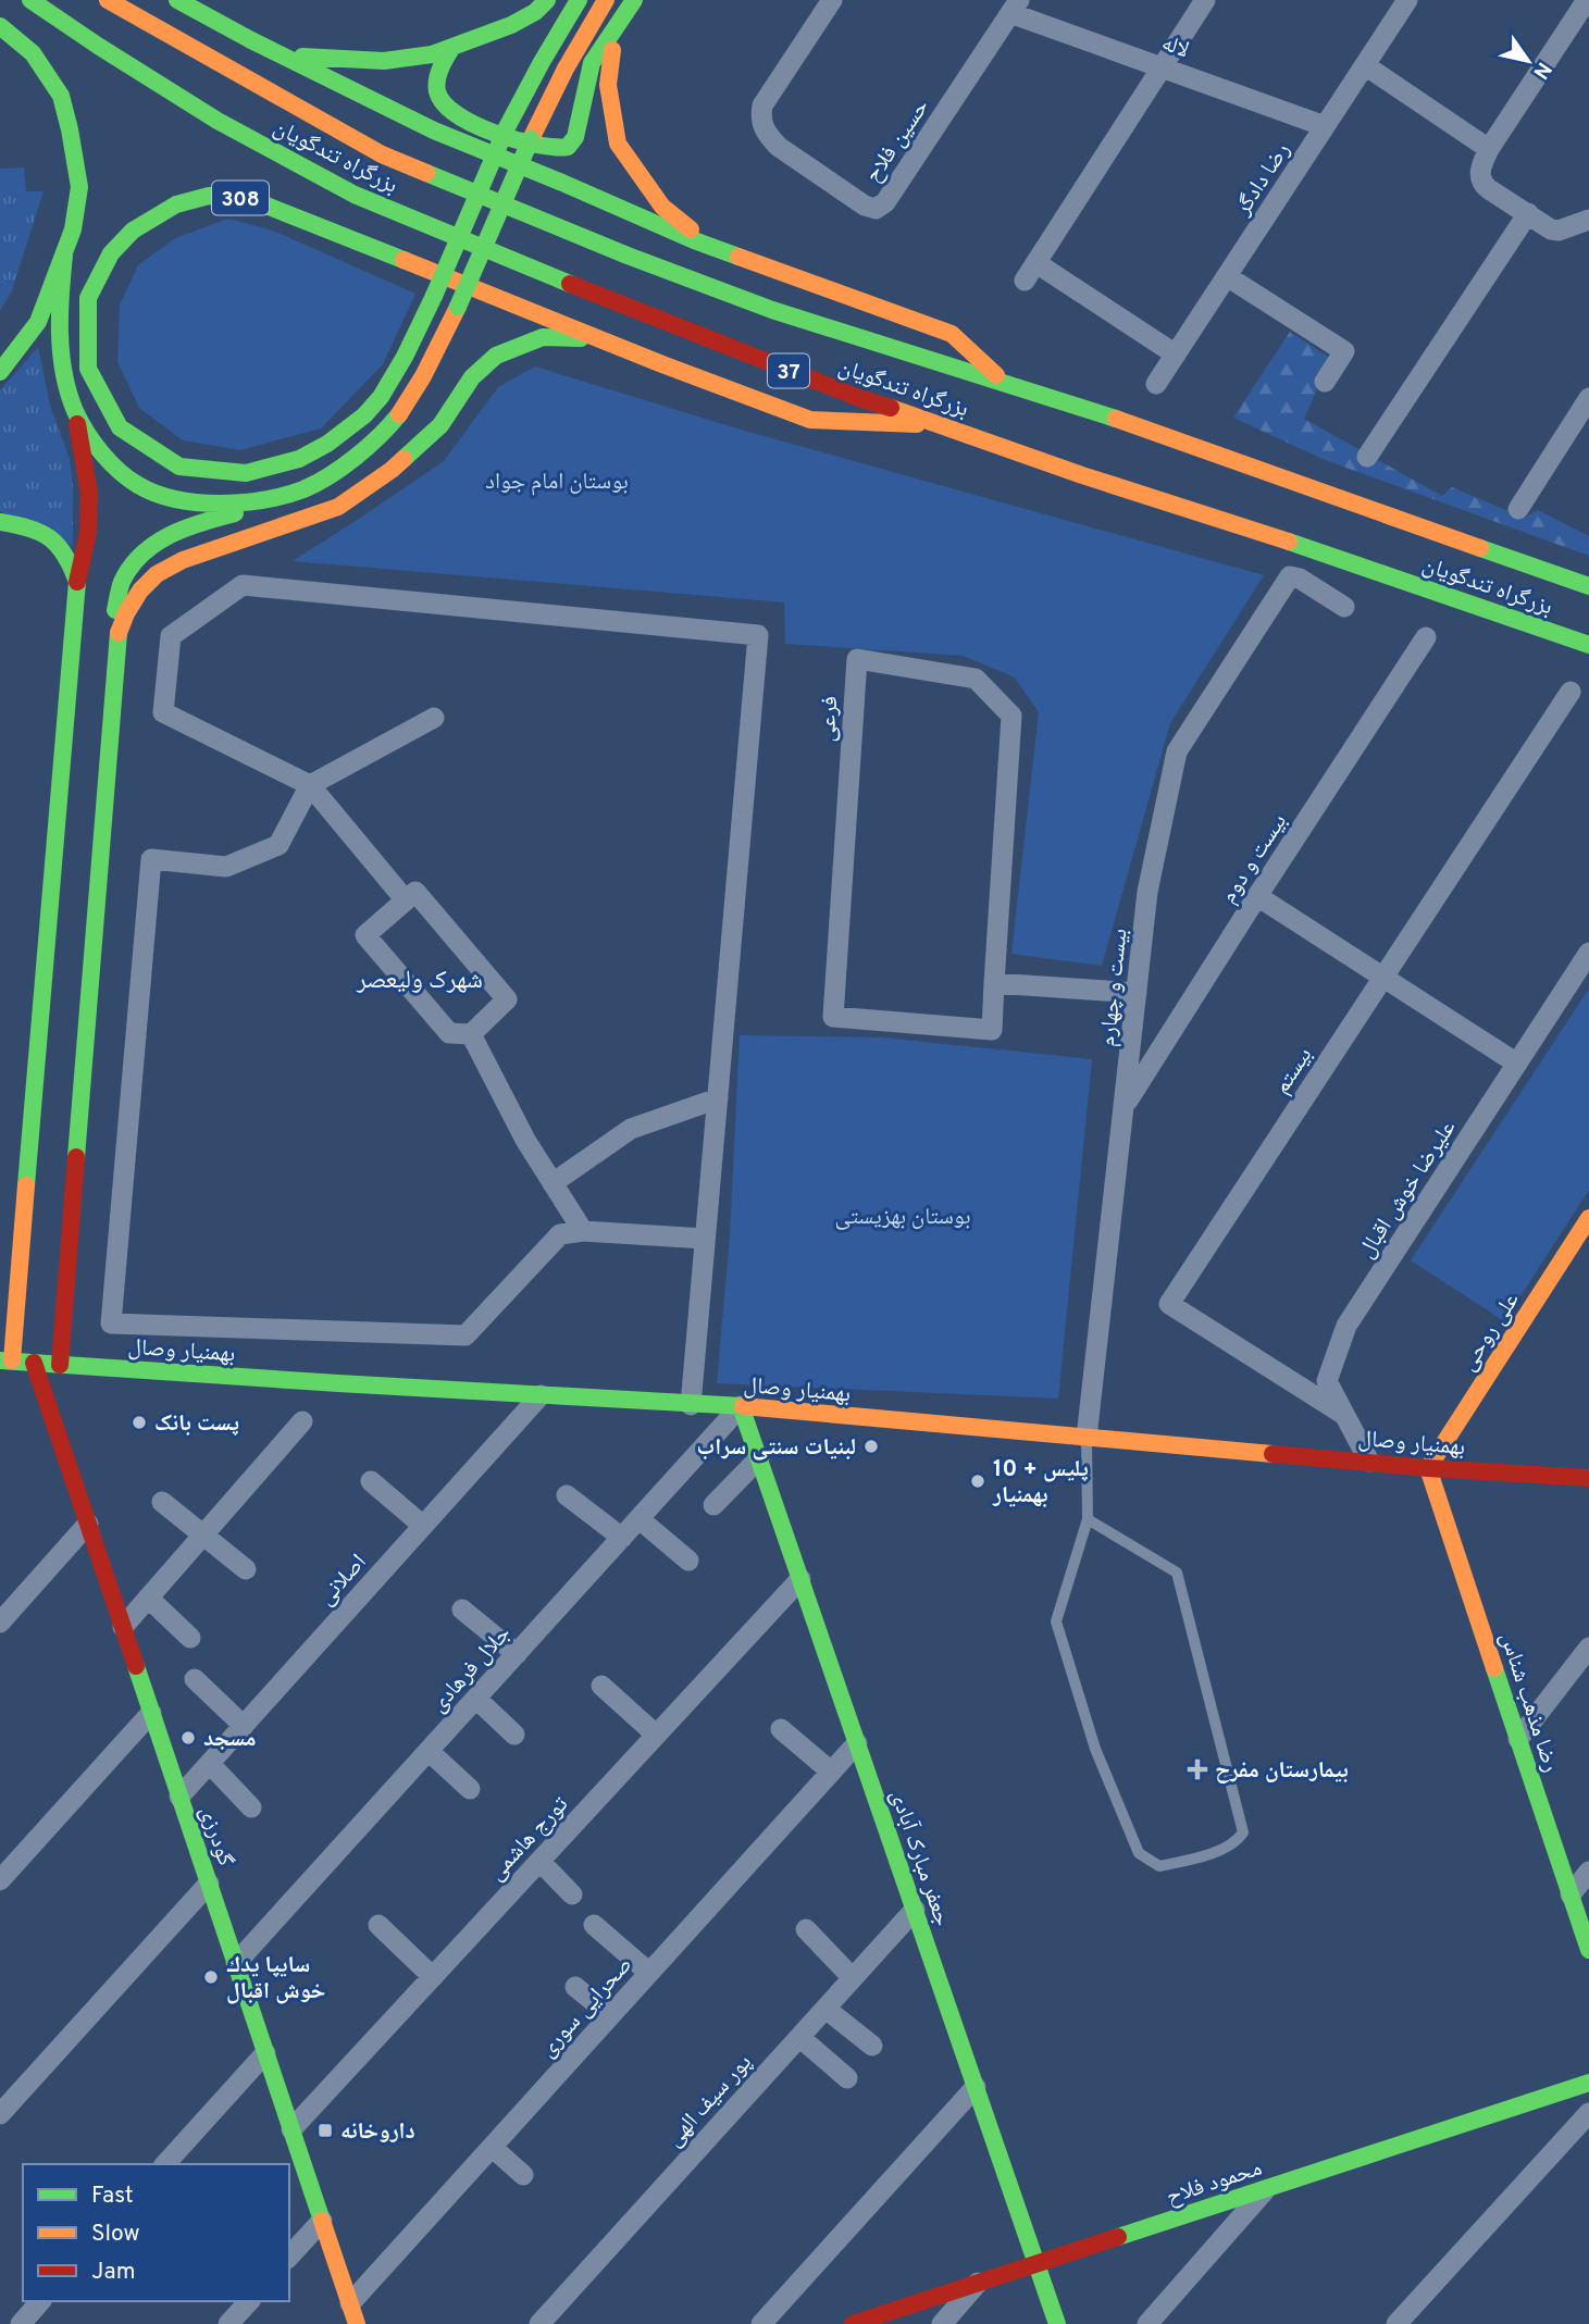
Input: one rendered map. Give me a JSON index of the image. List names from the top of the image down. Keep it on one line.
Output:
{"streets":{"main road":["بزرگراه تندگویان","308","37","علی روحی","بهمنیار وصال","رضا مذهب شناس","گودرزی","جعفر مبارک آبادی","محمود فلاح"],"street":["لاله","حسین فلاح","رضا دادگر","فرعی","بیست و دوم","بیست و چهارم","بیستم","علیرضا خوش اقبال","اصلانی","جلال فرهادی","تورج هاشمی","صحرایی سوری","پور سیف الهی"]},"crossings":[["لاله","حسین فلاح"],["لاله","رضا دادگر"],["بزرگراه تندگویان","308"],["بیست و دوم","بیست و چهارم"],["بیست و چهارم","بهمنیار وصال"],["بیستم","علیرضا خوش اقبال"],["علیرضا خوش اقبال","بهمنیار وصال"],["علی روحی","بهمنیار وصال"],["علی روحی","رضا مذهب شناس"],["بهمنیار وصال","اصلانی"],["بهمنیار وصال","جلال فرهادی"],["بهمنیار وصال","رضا مذهب شناس"],["بهمنیار وصال","گودرزی"],["بهمنیار وصال","جعفر مبارک آبادی"],["اصلانی","گودرزی"],["جلال فرهادی","گودرزی"],["جلال فرهادی","جعفر مبارک آبادی"],["گودرزی","تورج هاشمی"],["گودرزی","صحرایی سوری"],["تورج هاشمی","جعفر مبارک آبادی"],["جعفر مبارک آبادی","صحرایی سوری"],["جعفر مبارک آبادی","پور سیف الهی"],["جعفر مبارک آبادی","محمود فلاح"]],"districts":["شهرک ولیعصر"],"parks":["بوستان امام جواد","بوستان بهزیستی"],"places":{"other":["پست بانک","لبنیات سنتی سراب","پلیس + 10 بهمنیار","مسجد","سايپا يدك خوش اقبال"],"health":["بیمارستان مفرح"],"transit":["داروخانه"]},"legend":["Fast","Slow","Jam"],"north":"bottom right"}
